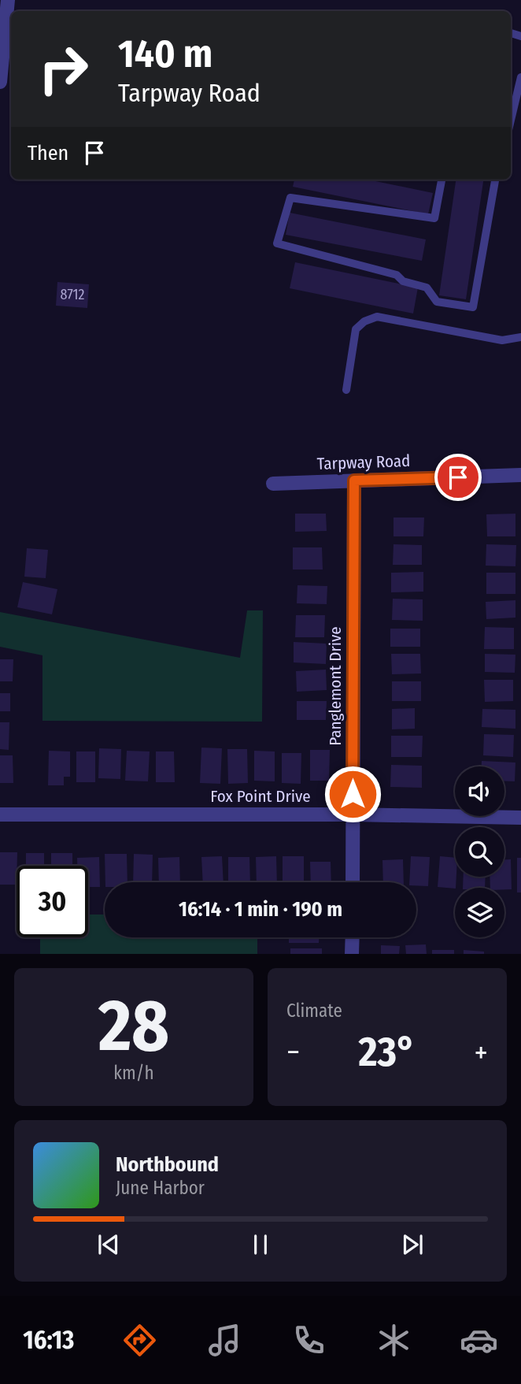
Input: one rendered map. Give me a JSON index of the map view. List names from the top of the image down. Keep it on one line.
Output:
{"streets":{"street":["Tarpway Road","Panglemont Drive","Fox Point Drive"]},"crossings":[["Tarpway Road","Panglemont Drive"],["Panglemont Drive","Fox Point Drive"]],"house_numbers":["8712"],"page":{"turn":["140 m","Tarpway Road"],"then":"Then","limit":"30","trip":"16:14 · 1 min · 190 m","tile":[["28","km/h"],"Climate"],"heat":["−","23°","+"],"song":["Northbound","June Harbor"],"tabs":"16:13"}}
